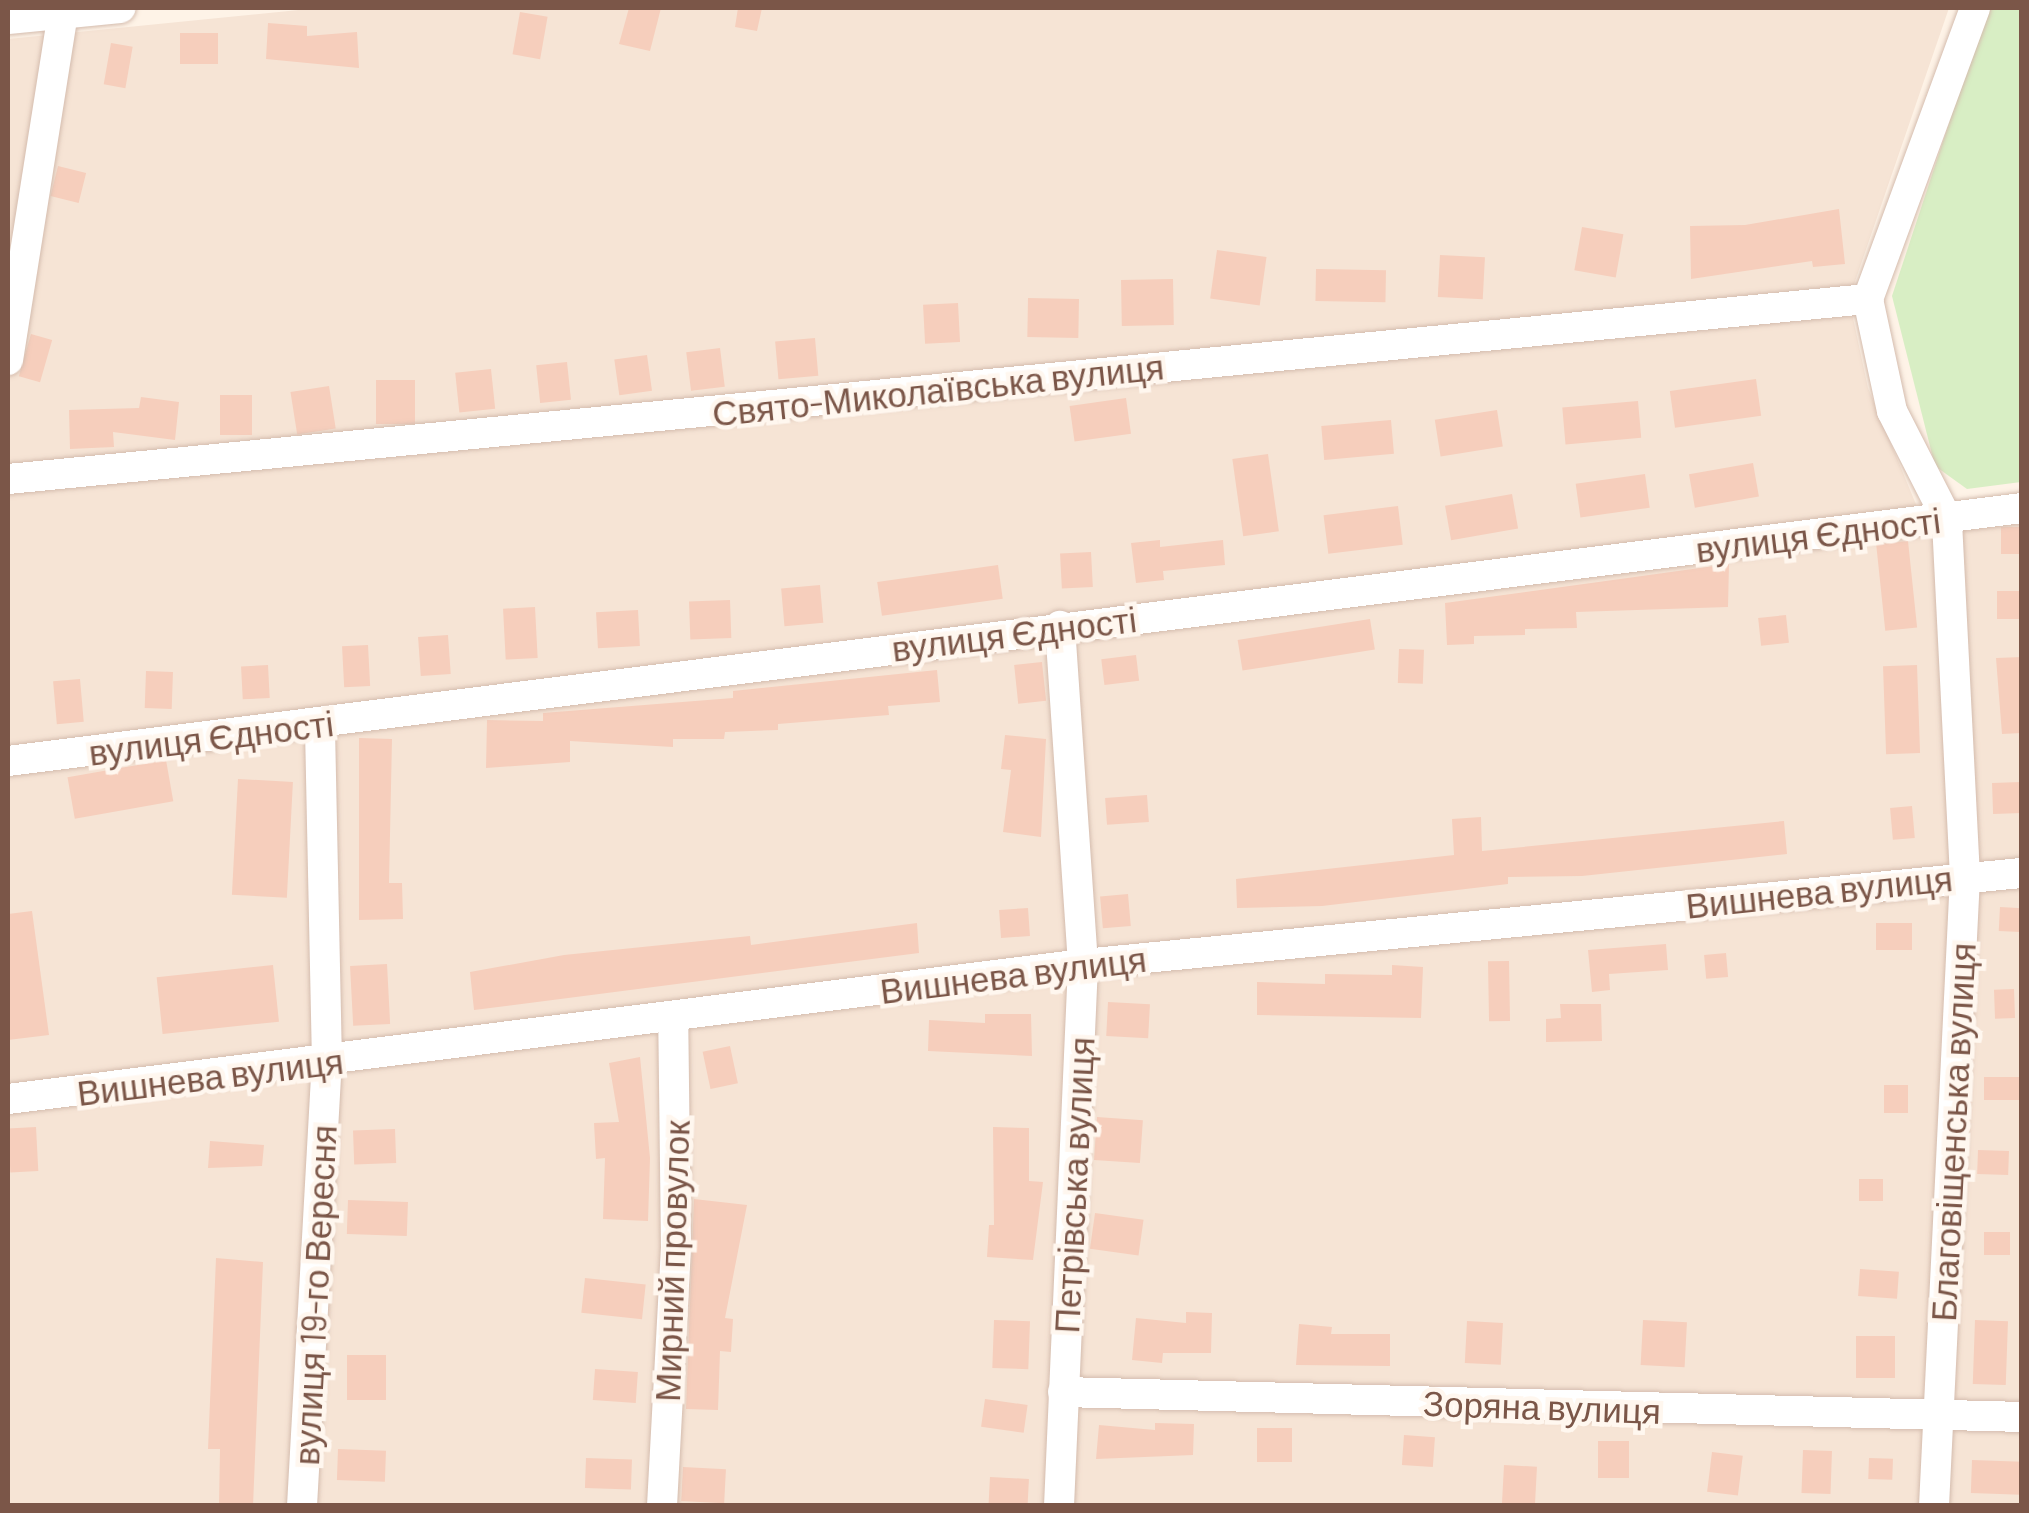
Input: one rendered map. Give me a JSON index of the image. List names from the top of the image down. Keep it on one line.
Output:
{"streets":{"street":["Свято-Миколаївська вулиця","вулиця Єдності","Вишнева вулиця","Благовіщенська вулиця","Петрівська вулиця","Мирний провулок","вулиця 19-го Вересня","Зоряна вулиця"]},"crossings":[["вулиця Єдності","Благовіщенська вулиця"],["вулиця Єдності","Петрівська вулиця"],["вулиця Єдності","вулиця 19-го Вересня"],["Вишнева вулиця","Благовіщенська вулиця"],["Вишнева вулиця","Петрівська вулиця"],["Вишнева вулиця","Мирний провулок"],["Вишнева вулиця","вулиця 19-го Вересня"],["Благовіщенська вулиця","Зоряна вулиця"],["Петрівська вулиця","Зоряна вулиця"]]}
